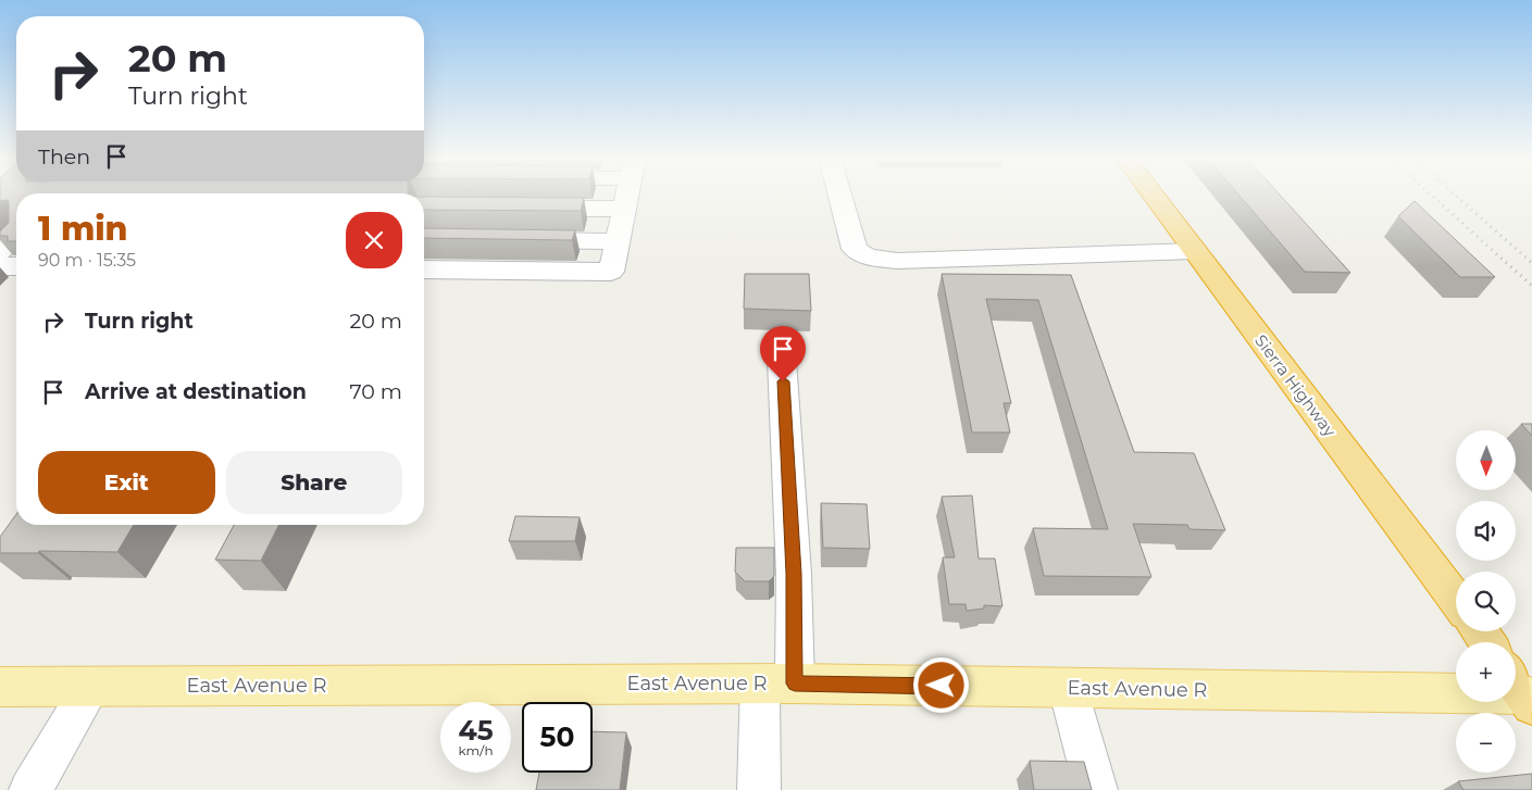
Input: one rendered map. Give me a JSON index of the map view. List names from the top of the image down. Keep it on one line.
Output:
{"streets":{"highway":["Sierra Highway"],"main road":["East Avenue R"]},"north":"bottom","page":{"turn":["20 m","Turn right"],"then":"Then","heading":["1 min","90 m · 15:35"],"list":[{"name":"Turn right","value":"20 m"},{"name":"Arrive at destination","value":"70 m"}],"map_buttons":["+","−"],"buttons":["Exit","Share"],"speed":"45 km/h","limit":"50"}}
